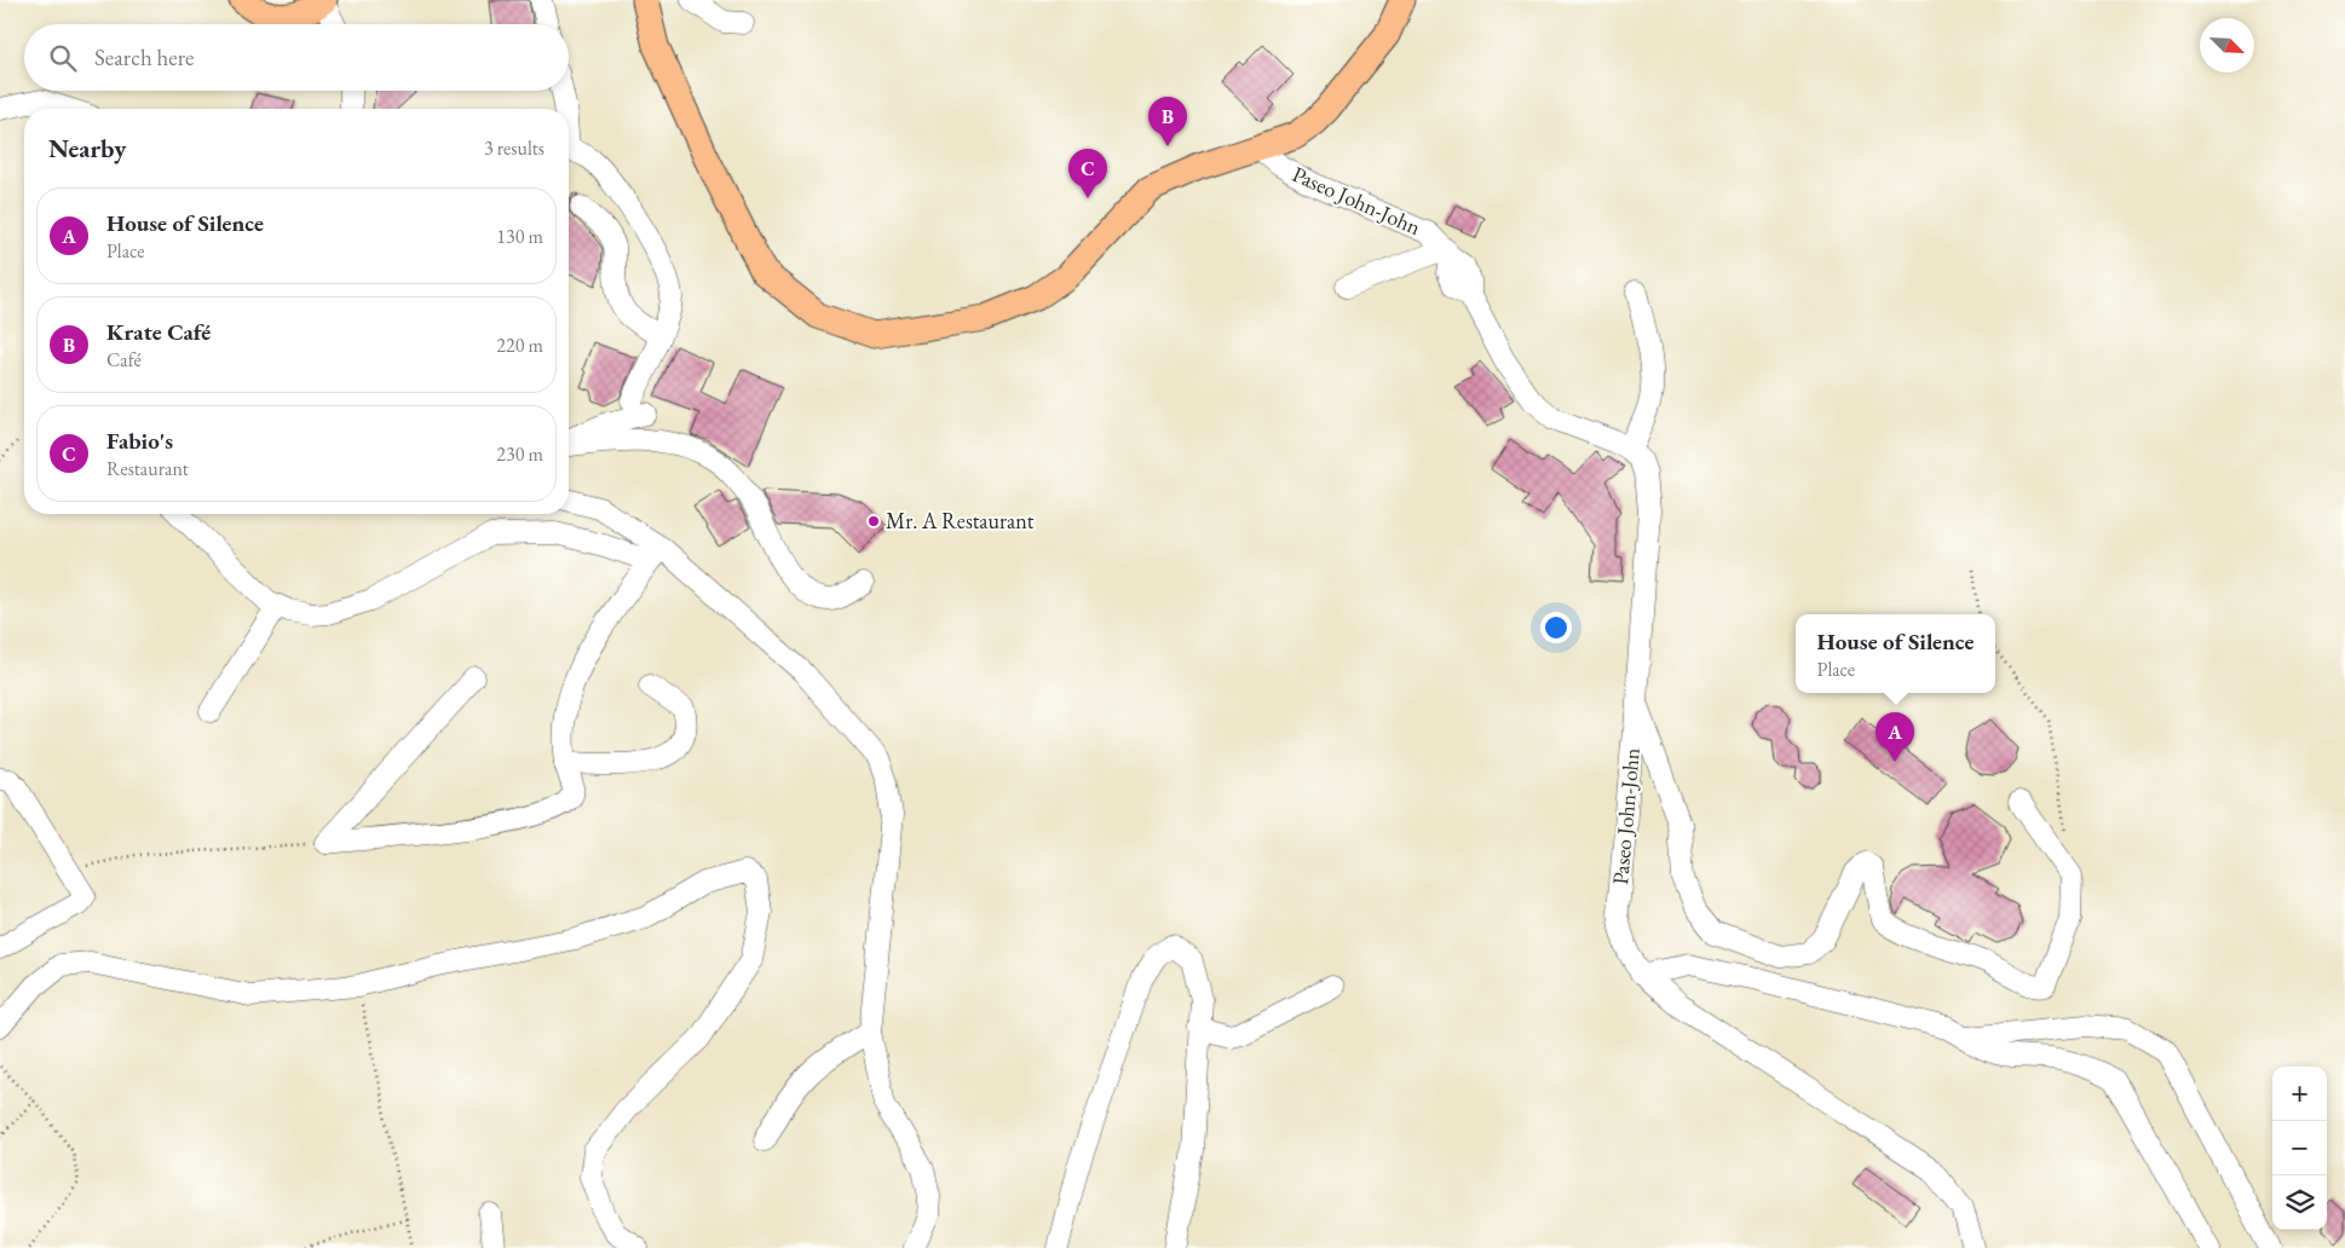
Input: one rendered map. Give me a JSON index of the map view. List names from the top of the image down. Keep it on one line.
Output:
{"streets":{"street":["Paseo John-John"]},"places":["Mr. A Restaurant"],"north":"bottom right","page":{"search":"Search here","pins":["B","C","A"],"heading":["Nearby","3 results"],"list":[{"mark":"A","name":"House of Silence","note":"Place","value":"130 m"},{"mark":"B","name":"Krate Café","note":"Café","value":"220 m"},{"mark":"C","name":"Fabio's","note":"Restaurant","value":"230 m"}],"popup":["House of Silence","Place"],"map_buttons":["+","−"]}}
